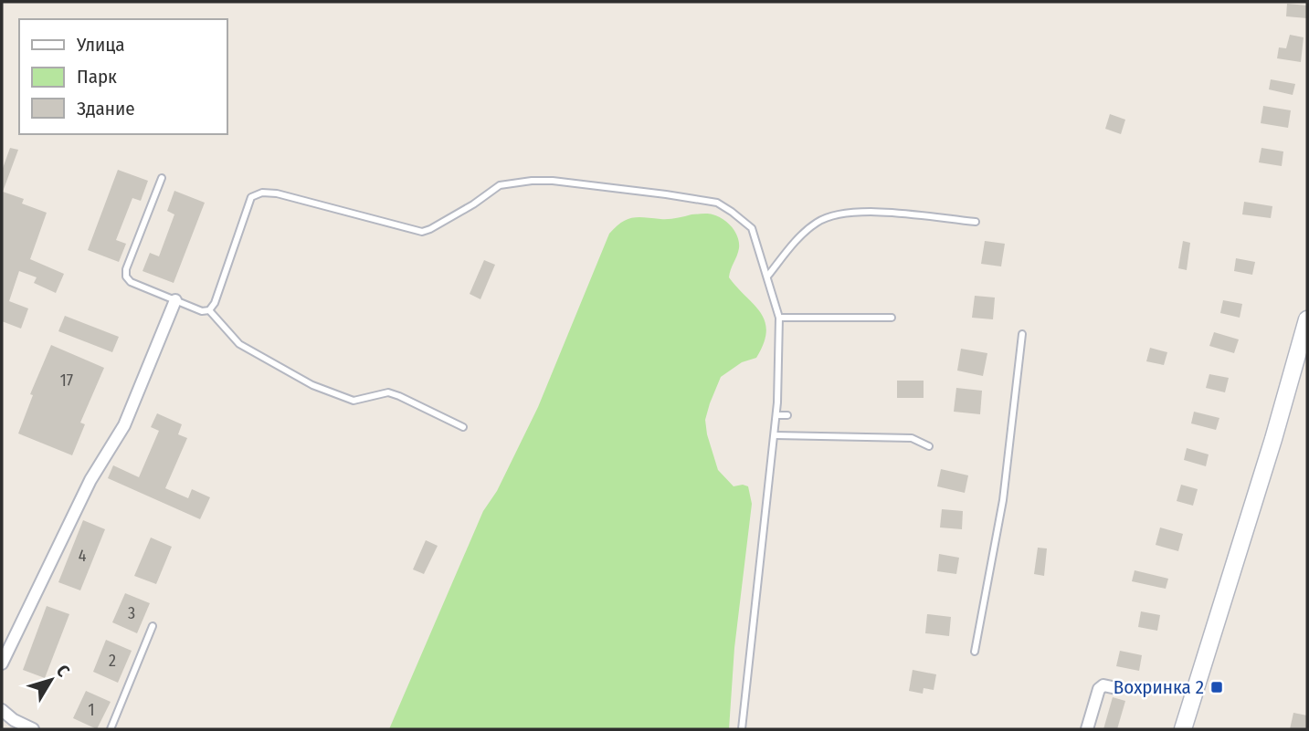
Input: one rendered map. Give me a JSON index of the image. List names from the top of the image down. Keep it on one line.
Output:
{"places":{"transit":["Вохринка 2"]},"house_numbers":["17","4","3","2","1"],"legend":["Улица","Парк","Здание"],"north":"top right"}
